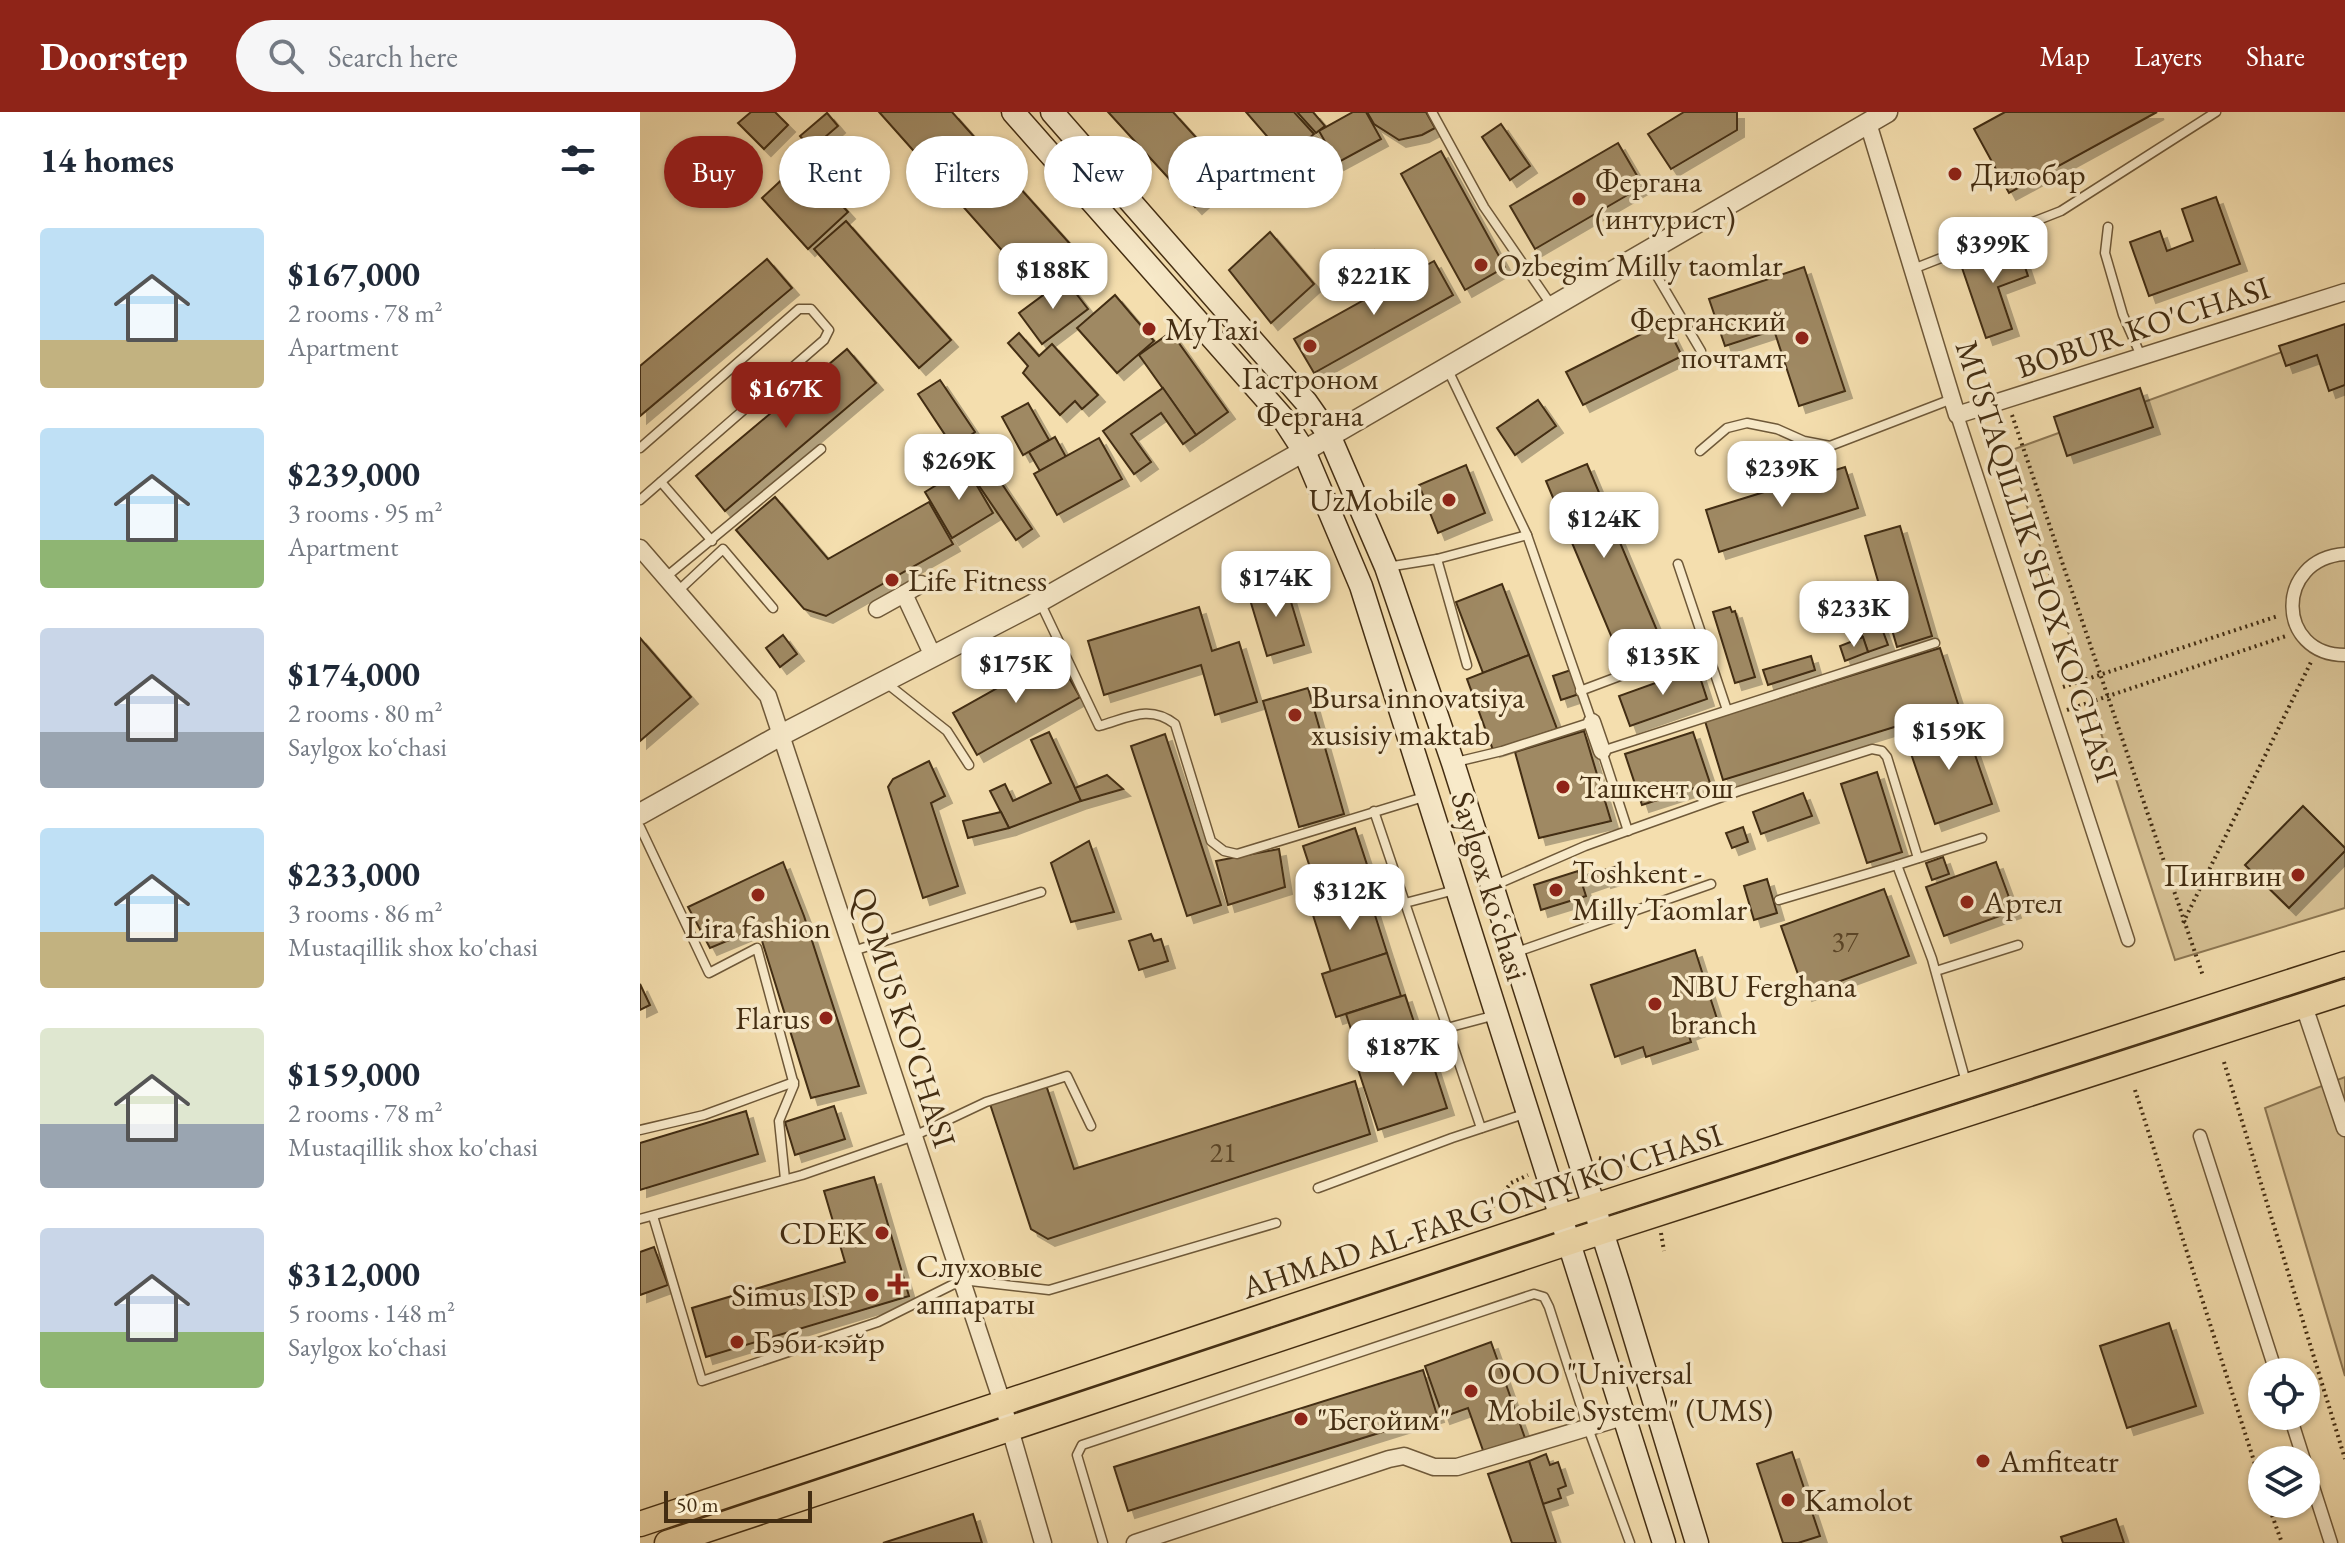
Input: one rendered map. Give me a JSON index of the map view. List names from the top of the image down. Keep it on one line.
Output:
{"streets":{"main road":["Saylgox koʻchasi","AHMAD AL-FARG'ONIY KO'CHASI"],"street":["BOBUR KO'CHASI","MUSTAQILLIK SHOX KO'CHASI","QOMUS KO'CHASI"]},"crossings":[["BOBUR KO'CHASI","MUSTAQILLIK SHOX KO'CHASI"],["Saylgox koʻchasi","AHMAD AL-FARG'ONIY KO'CHASI"],["QOMUS KO'CHASI","AHMAD AL-FARG'ONIY KO'CHASI"]],"places":{"other":["Дилобар","Фергана (интурист)","Ozbegim Milly taomlar","MyTaxi","Ферганский почтамт","Гастроном Фергана","UzMobile","Life Fitness","Bursa innovatsiya xusisiy maktab","Ташкент ош","Пингвин","Toshkent - Milly Taomlar","Lira fashion","Артел","NBU Ferghana branch","Flarus","CDEK","Simus ISP","Бэби кэйр","ООО \"Universal Mobile System\" (UMS)","\"Бегойим\"","Amfiteatr","Kamolot"],"health":["Слуховые аппараты"]},"house_numbers":["37","21"],"scale_bar":"50 m","page":{"header":"Doorstep","search":"Search here","nav":["Map","Layers","Share"],"heading":"14 homes","chip":["Buy","Rent","Filters","New","Apartment"],"list":[{"name":"$167,000","note":"2 rooms · 78 m² · Apartment"},{"name":"$239,000","note":"3 rooms · 95 m² · Apartment"},{"name":"$174,000","note":"2 rooms · 80 m² · Saylgox koʻchasi"},{"name":"$233,000","note":"3 rooms · 86 m² · Mustaqillik shox ko'chasi"},{"name":"$159,000","note":"2 rooms · 78 m² · Mustaqillik shox ko'chasi"},{"name":"$312,000","note":"5 rooms · 148 m² · Saylgox koʻchasi"}],"price":["$399K","$188K","$221K","$167K","$269K","$239K","$124K","$174K","$233K","$135K","$175K","$159K","$312K","$187K"],"scale":"50 m"}}
